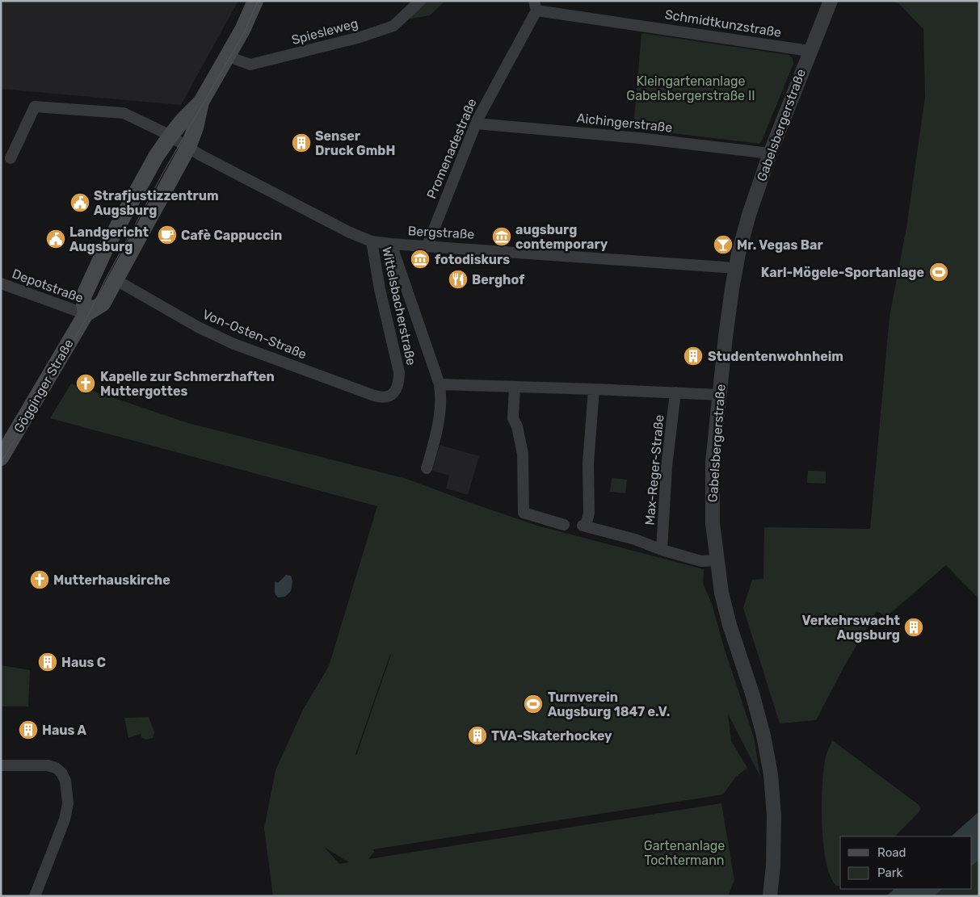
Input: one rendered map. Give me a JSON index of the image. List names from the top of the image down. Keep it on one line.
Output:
{"streets":{"main road":["Gögginger Straße"],"street":["Schmidtkunzstraße","Spiesleweg","Aichingerstraße","Gabelsbergerstraße","Promenadestraße","Bergstraße","Depotstraße","Wittelsbacherstraße","Von-Osten-Straße","Max-Reger-Straße"]},"crossings":[["Schmidtkunzstraße","Gabelsbergerstraße"],["Schmidtkunzstraße","Promenadestraße"],["Spiesleweg","Gögginger Straße"],["Aichingerstraße","Gabelsbergerstraße"],["Aichingerstraße","Promenadestraße"],["Gabelsbergerstraße","Bergstraße"],["Gabelsbergerstraße","Max-Reger-Straße"],["Promenadestraße","Bergstraße"],["Bergstraße","Wittelsbacherstraße"],["Bergstraße","Gögginger Straße"],["Depotstraße","Gögginger Straße"],["Wittelsbacherstraße","Von-Osten-Straße"],["Von-Osten-Straße","Gögginger Straße"]],"parks":["Kleingartenanlage Gabelsbergerstraße II","Gartenanlage Tochtermann"],"places":{"building":["Senser Druck GmbH","Studentenwohnheim","Verkehrswacht Augsburg","Haus C","Haus A","TVA-Skaterhockey"],"public building":["Strafjustizzentrum Augsburg","Landgericht Augsburg"],"cafe":["Cafè Cappuccin"],"museum":["augsburg contemporary","fotodiskurs"],"bar":["Mr. Vegas Bar"],"sports":["Karl-Mögele-Sportanlage","Turnverein Augsburg 1847 e.V."],"restaurant":["Berghof"],"church":["Kapelle zur Schmerzhaften Muttergottes","Mutterhauskirche"]},"legend":["Road","Park"]}
